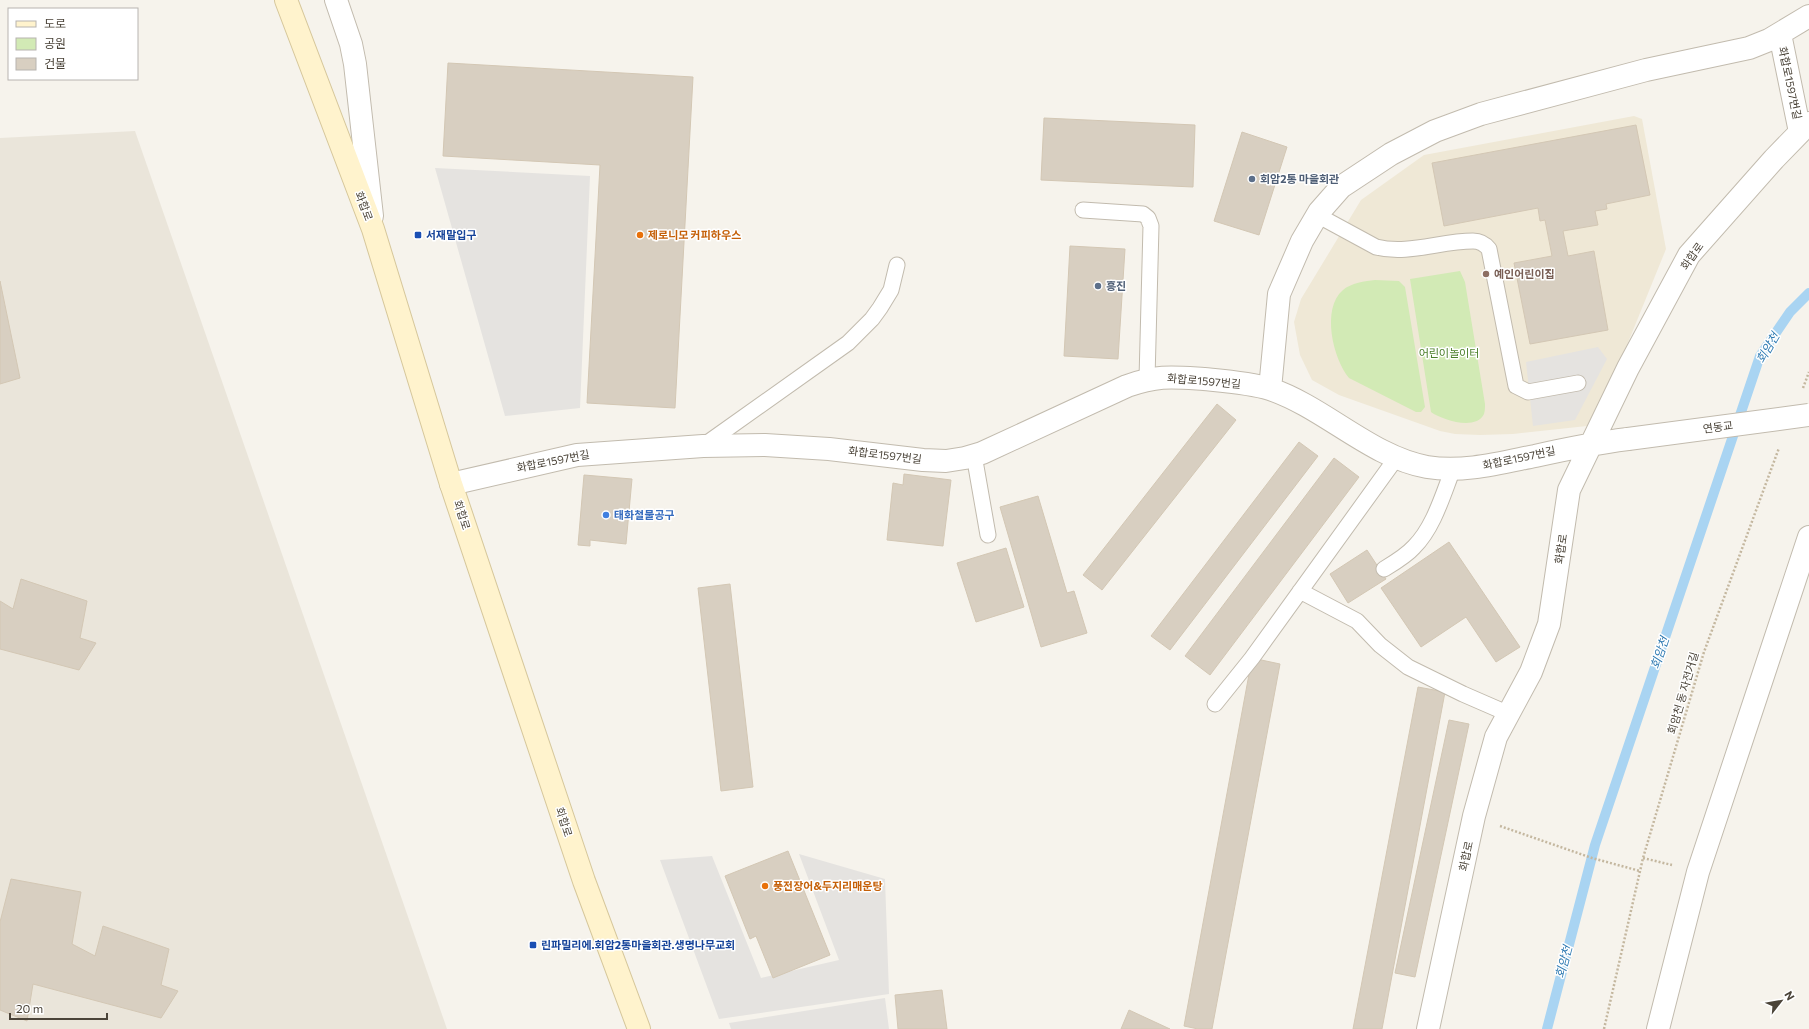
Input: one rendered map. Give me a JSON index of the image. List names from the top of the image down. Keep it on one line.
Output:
{"streets":{"main road":["화합로"],"street":["화합로1597번길","연동교"],"path":["회암천 동 자전거길"]},"crossings":[["화합로1597번길","화합로"],["화합로1597번길","연동교"]],"water":["회암천"],"parks":["어린이놀이터"],"places":{"other":["회암2통 마을회관","제로니모 커피하우스","예인어린이집","흥진","태화철물공구","풍전장어&두지리매운탕"],"transit":["서재말입구","린파밀리에.회암2통마을회관.생명나무교회"]},"legend":["도로","공원","건물"],"scale_bar":"20 m","north":"top right"}
